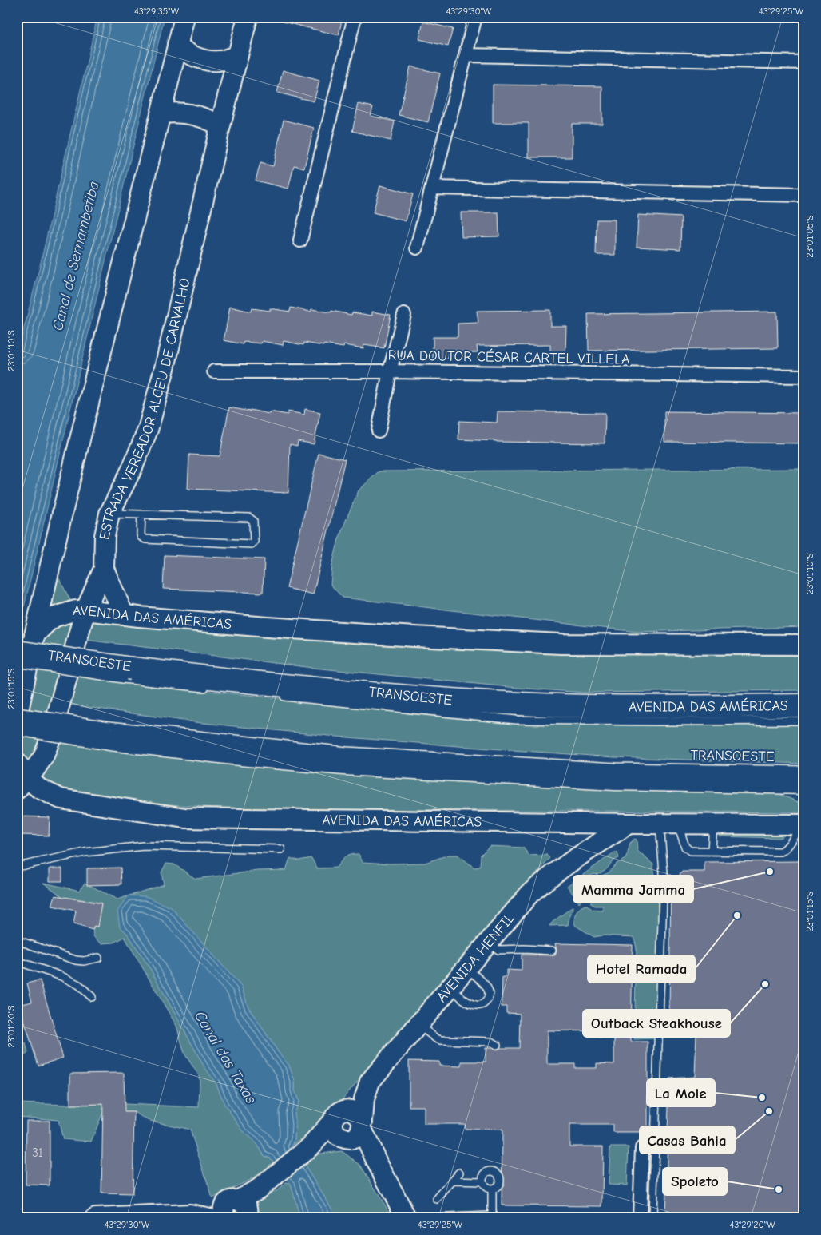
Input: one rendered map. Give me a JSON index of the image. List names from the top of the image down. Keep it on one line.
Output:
{"streets":{"highway":["AVENIDA DAS AMÉRICAS"],"street":["RUA DOUTOR CÉSAR CARTEL VILLELA","ESTRADA VEREADOR ALCEU DE CARVALHO","AVENIDA HENFIL"],"lane":["TRANSOESTE"]},"crossings":[["ESTRADA VEREADOR ALCEU DE CARVALHO","AVENIDA DAS AMÉRICAS"],["AVENIDA DAS AMÉRICAS","TRANSOESTE"],["AVENIDA DAS AMÉRICAS","AVENIDA HENFIL"]],"water":["Canal de Sernambetiba","Canal das Taxas"],"places":["Mamma Jamma","Hotel Ramada","Outback Steakhouse","La Mole","Casas Bahia","Spoleto"],"house_numbers":["31"],"coordinates":["43°29'35\"W","43°29'30\"W","43°29'25\"W","23°01'05\"S","23°01'10\"S","23°01'15\"S","23°01'20\"S","43°29'20\"W"]}
